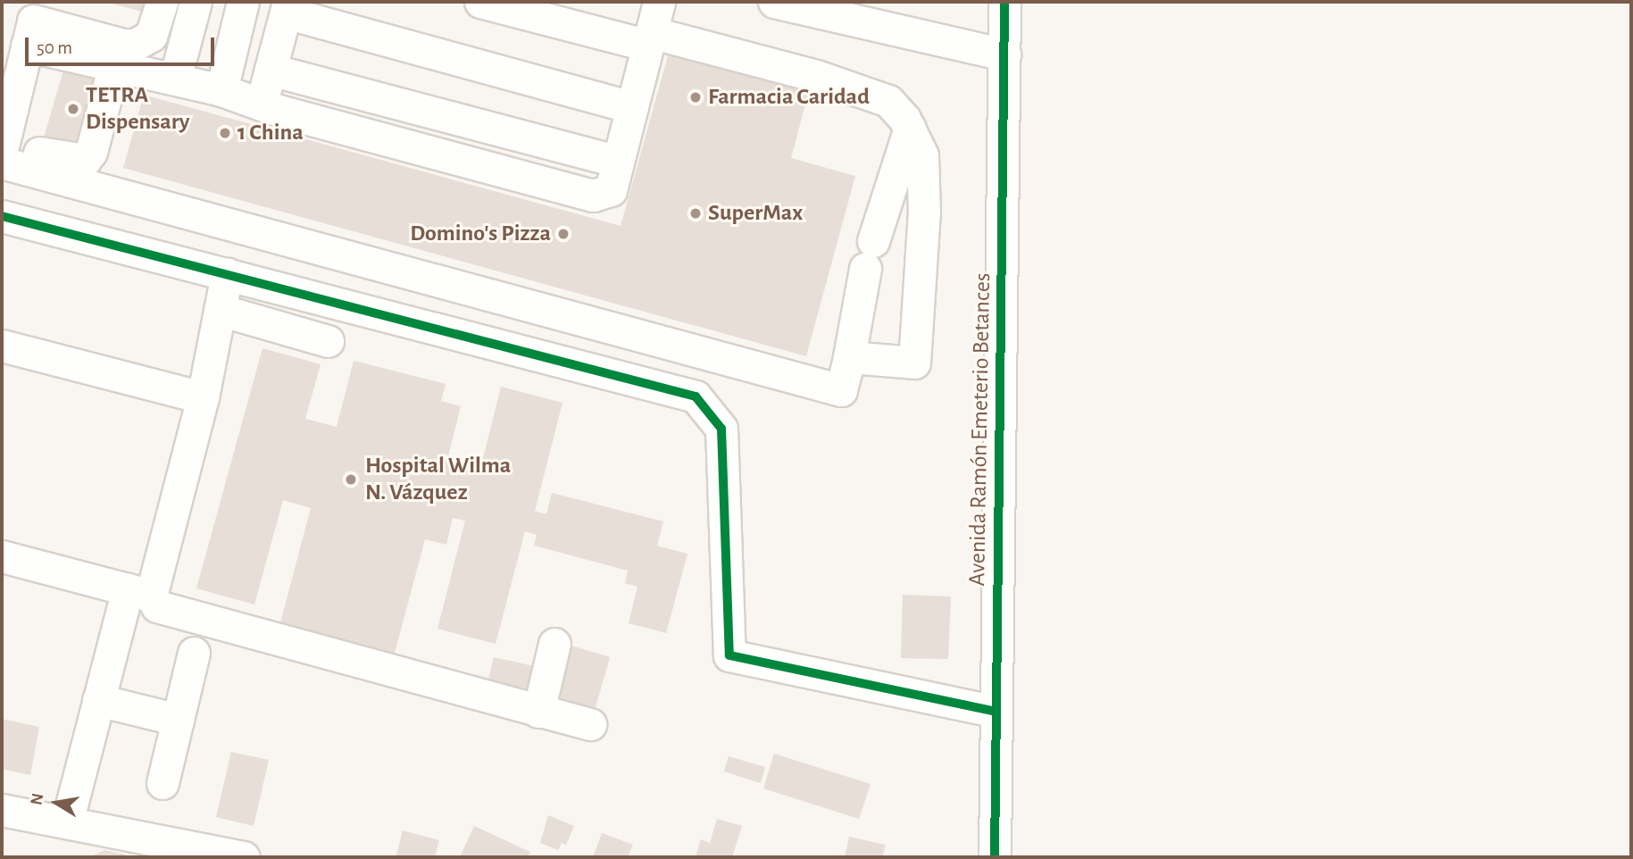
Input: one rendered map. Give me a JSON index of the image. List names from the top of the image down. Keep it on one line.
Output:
{"streets":{"street":["Avenida Ramón Emeterio Betances"]},"places":["Farmacia Caridad","TETRA Dispensary","1 China","SuperMax","Domino's Pizza","Hospital Wilma N. Vázquez"],"scale_bar":"50 m","north":"left"}
